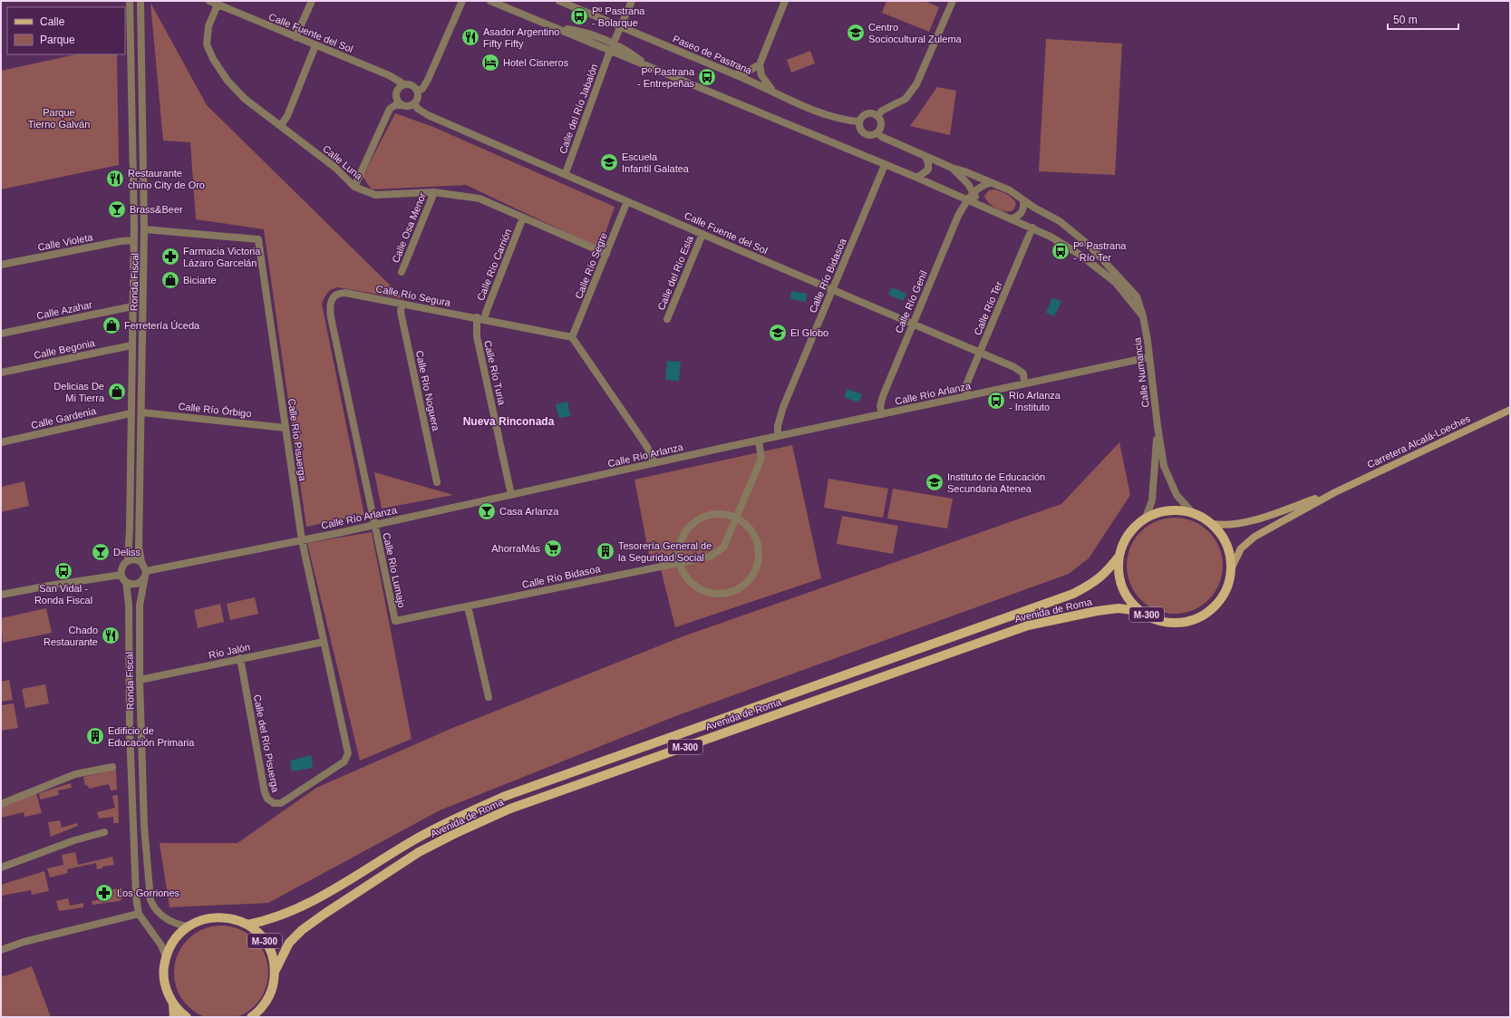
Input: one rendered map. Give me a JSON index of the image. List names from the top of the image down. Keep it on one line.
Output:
{"streets":{"main road":["Carretera Alcalá-Loeches","Avenida de Roma","M-300"],"street":["Calle Fuente del Sol","Paseo de Pastrana","Calle del Río Jabalón","Calle Luna","Calle Osa Menor","Calle Violeta","Calle Río Carrión","Calle Río Segre","Calle del Río Esla","Calle Río Bidasoa","Ronda Fiscal","Calle Río Segura","Calle Río Genil","Calle Río Ter","Calle Azahar","Calle Begonia","Calle Río Turia","Calle Numancia","Calle Río Noguera","Calle Río Arlanza","Calle Río Órbigo","Calle Gardenia","Calle Río Pisuerga","Calle Río Lumajo","Río Jalón","Calle del Río Pisuerga"]},"crossings":[["Calle Fuente del Sol","Calle del Río Jabalón"],["Calle Fuente del Sol","Calle Luna"],["Calle Fuente del Sol","Calle Río Segre"],["Calle Fuente del Sol","Calle del Río Esla"],["Calle Fuente del Sol","Calle Río Bidasoa"],["Calle Fuente del Sol","Calle Río Genil"],["Calle Fuente del Sol","Calle Río Ter"],["Calle Fuente del Sol","Calle Río Arlanza"],["Paseo de Pastrana","Calle del Río Jabalón"],["Calle Luna","Calle Osa Menor"],["Calle Luna","Calle Río Carrión"],["Calle Luna","Calle Río Segre"],["Calle Violeta","Ronda Fiscal"],["Calle Río Carrión","Calle Río Segura"],["Calle Río Carrión","Calle Río Turia"],["Calle Río Segre","Calle Río Segura"],["Calle Río Bidasoa","Calle Río Arlanza"],["Calle Río Bidasoa","Calle Río Lumajo"],["Ronda Fiscal","Calle Azahar"],["Ronda Fiscal","Calle Begonia"],["Ronda Fiscal","Calle Río Arlanza"],["Ronda Fiscal","Calle Río Órbigo"],["Ronda Fiscal","Calle Gardenia"],["Ronda Fiscal","Calle Río Pisuerga"],["Ronda Fiscal","M-300"],["Ronda Fiscal","Río Jalón"],["Calle Río Segura","Calle Río Turia"],["Calle Río Segura","Calle Río Noguera"],["Calle Río Segura","Calle Río Arlanza"],["Calle Río Segura","Calle Río Lumajo"],["Calle Río Genil","Calle Río Arlanza"],["Calle Río Ter","Calle Río Arlanza"],["Calle Río Turia","Calle Río Arlanza"],["Calle Numancia","Calle Río Arlanza"],["Calle Numancia","Carretera Alcalá-Loeches"],["Calle Numancia","Avenida de Roma"],["Calle Numancia","M-300"],["Calle Río Arlanza","Calle Río Pisuerga"],["Calle Río Arlanza","Calle Río Lumajo"],["Calle Río Órbigo","Calle Río Pisuerga"],["Calle Río Pisuerga","Río Jalón"],["Calle Río Pisuerga","Calle del Río Pisuerga"],["Carretera Alcalá-Loeches","Avenida de Roma"],["Carretera Alcalá-Loeches","M-300"],["Avenida de Roma","M-300"],["Río Jalón","Calle del Río Pisuerga"]],"districts":["Nueva Rinconada"],"parks":["Parque Tierno Galván"],"places":{"bus stop":["Pº Pastrana - Bolarque","Pº Pastrana - Entrepeñas","Pº Pastrana - Río Ter","Río Arlanza - Instituto","San Vidal - Ronda Fiscal"],"school or university":["Centro Sociocultural Zulema","Escuela Infantil Galatea","El Globo","Instituto de Educación Secundaria Atenea"],"restaurant":["Asador Argentino Fifty Fifty","Restaurante chino City de Oro","Chado Restaurante"],"hotel":["Hotel Cisneros"],"bar":["Brass&Beer","Casa Arlanza","Deliss"],"pharmacy":["Farmacia Victoria Lázaro Garcelán","Los Gorriones"],"shop":["Biciarte","Ferretería Úceda","Delicias De Mi Tierra"],"supermarket":["AhorraMás"],"building":["Tesorería General de la Seguridad Social","Edificio de Educación Primaria"]},"legend":["Calle","Parque"],"scale_bar":"50 m"}
